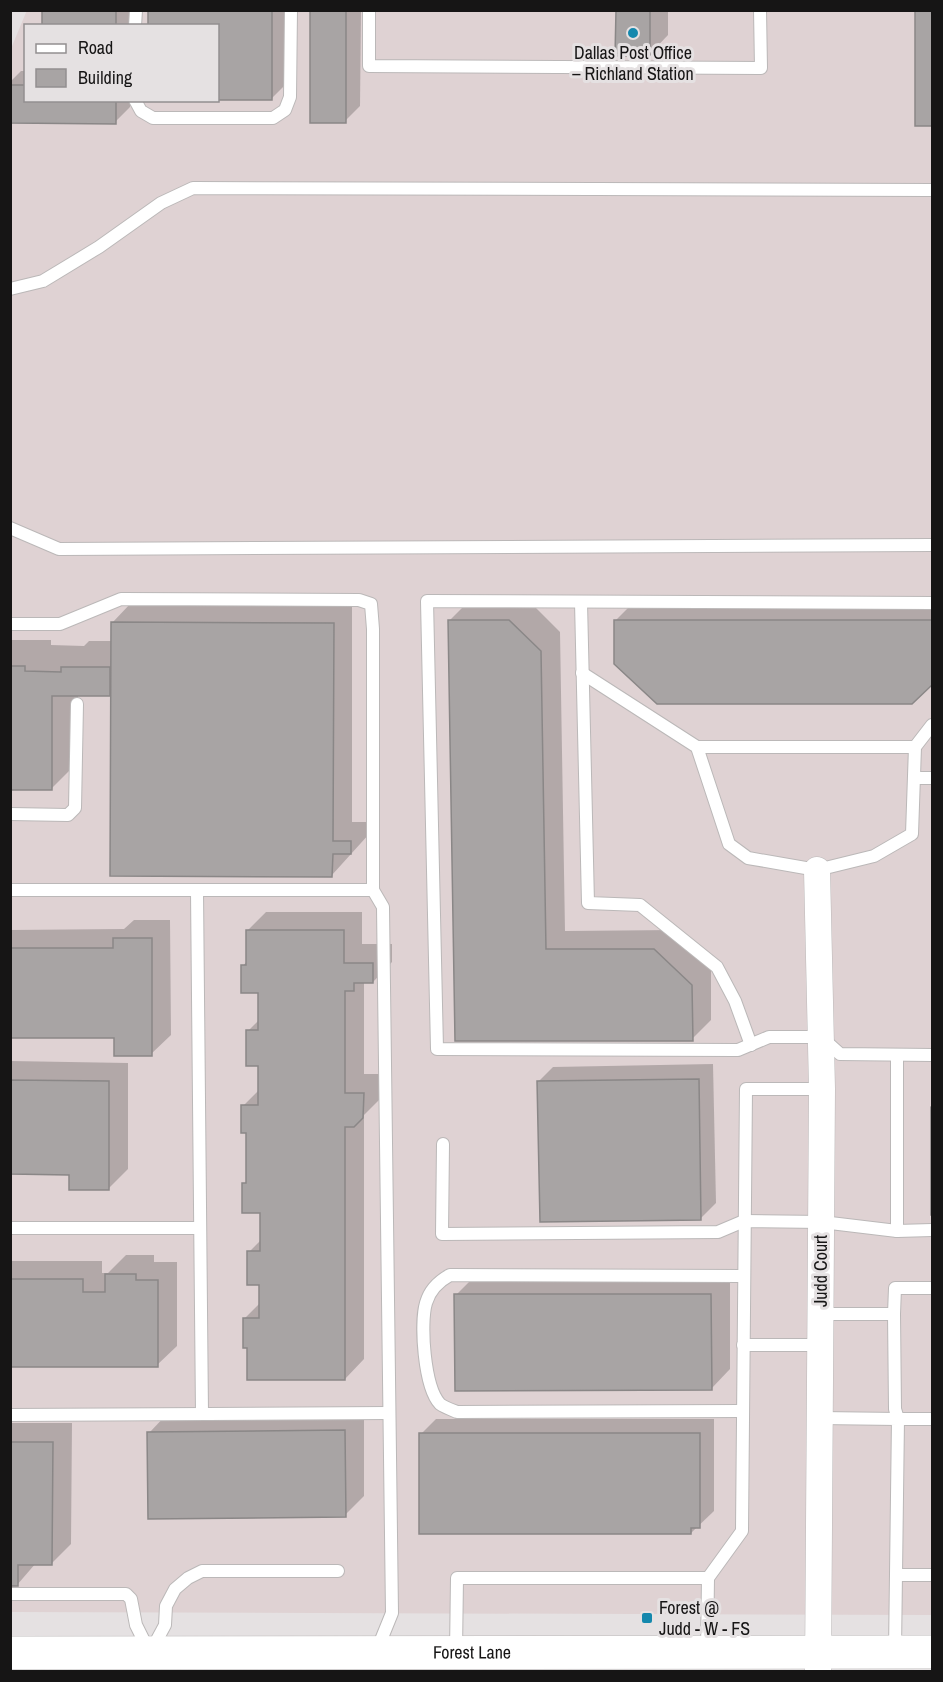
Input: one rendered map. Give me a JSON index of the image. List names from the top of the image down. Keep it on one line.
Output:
{"streets":{"main road":["Forest Lane"],"street":["Judd Court"]},"crossings":[["Judd Court","Forest Lane"]],"places":{"other":["Dallas Post Office – Richland Station"],"transit":["Forest @ Judd - W - FS"]},"legend":["Road","Building"]}
